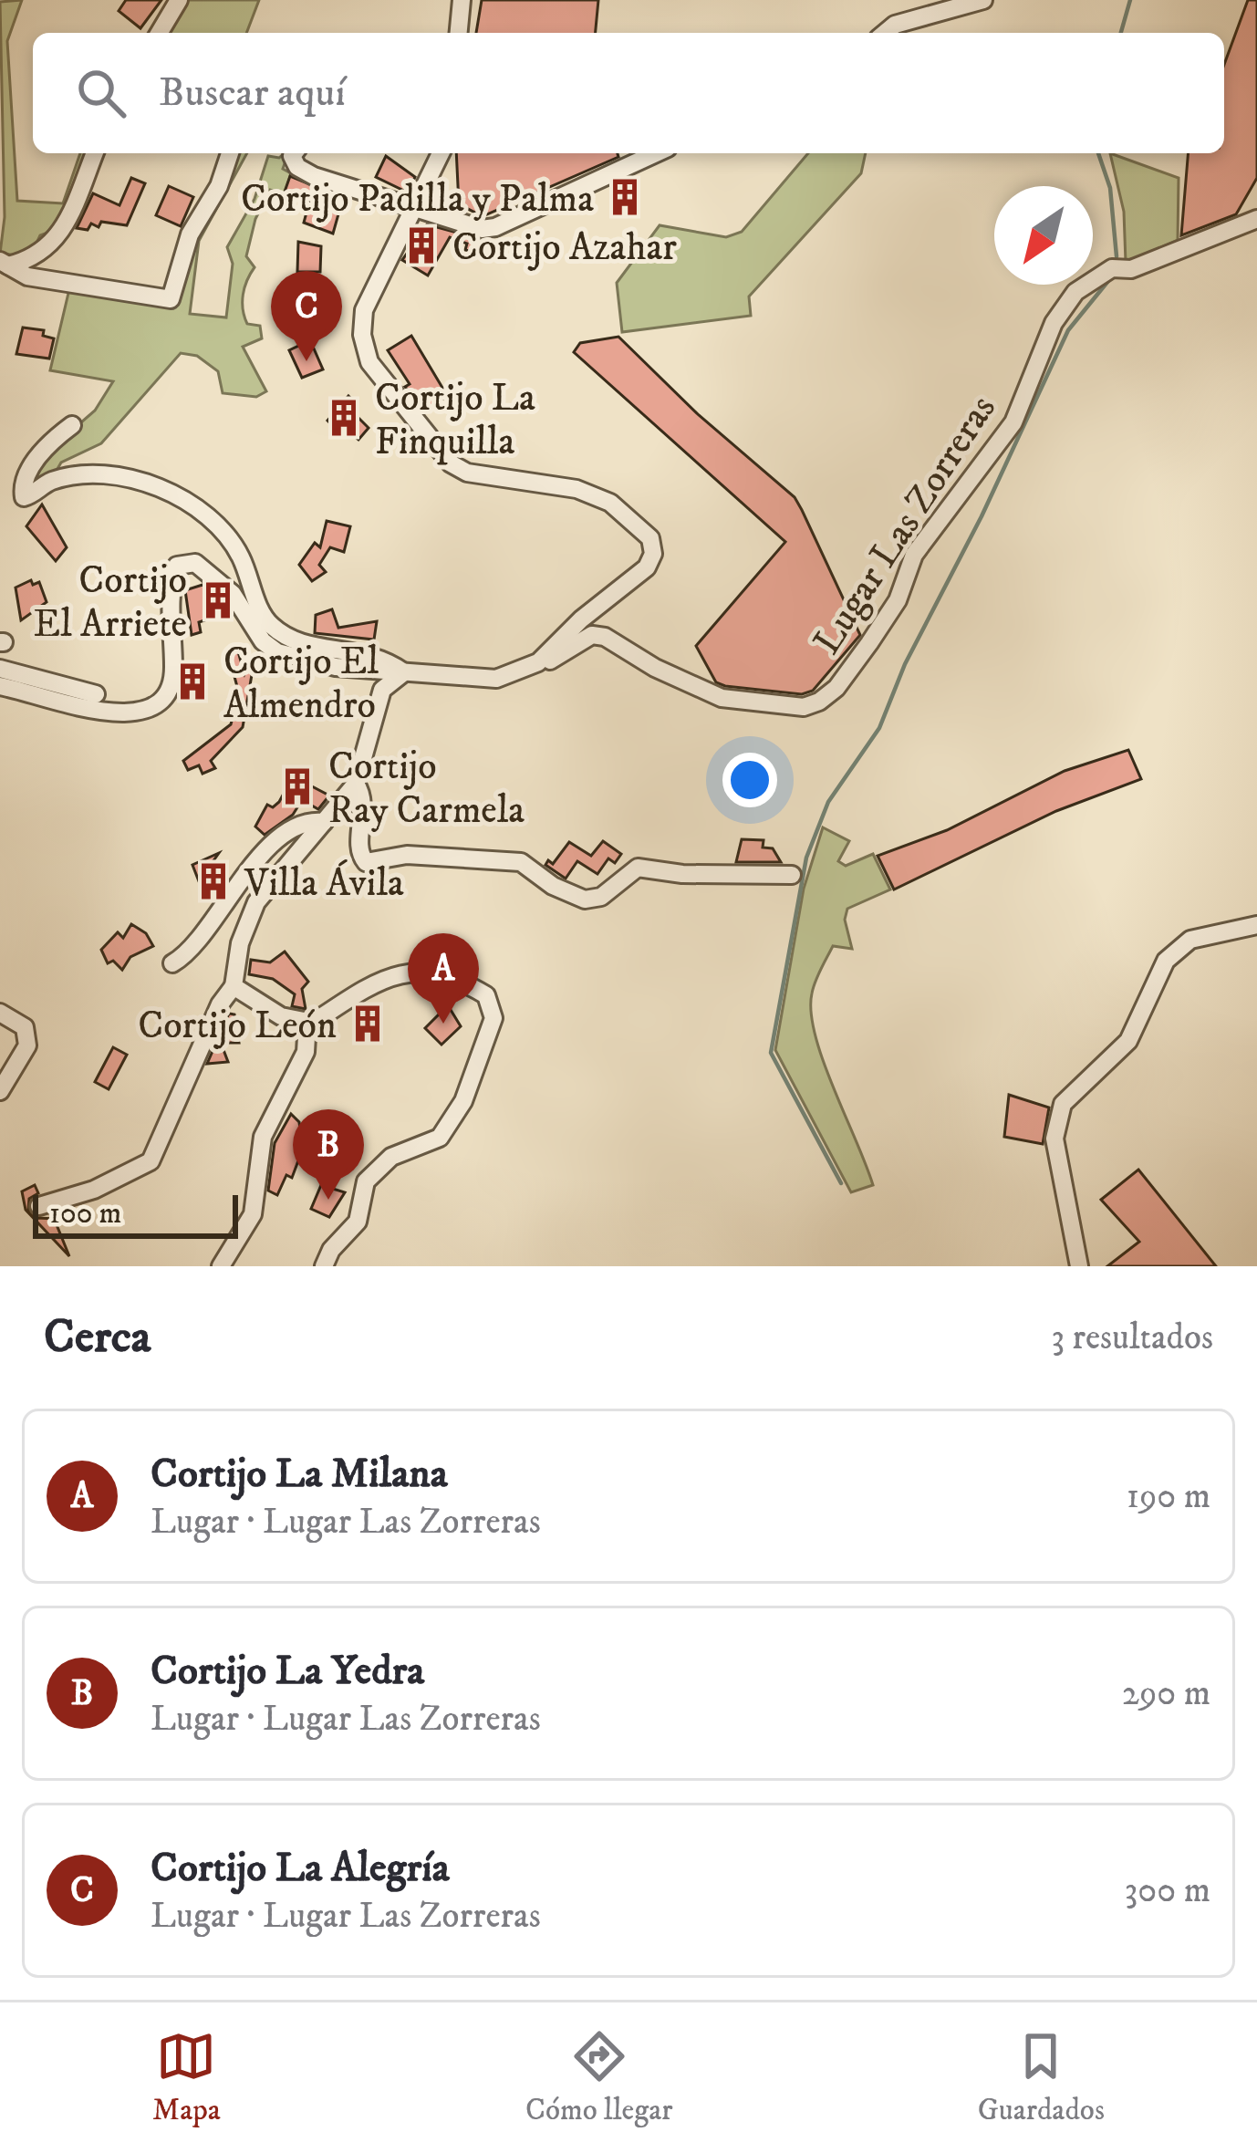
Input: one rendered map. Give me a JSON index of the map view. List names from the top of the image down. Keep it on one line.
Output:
{"streets":{"street":["Lugar Las Zorreras"]},"places":{"building":["Cortijo Padilla y Palma","Cortijo Azahar","Cortijo La Finquilla","Cortijo El Arriete","Cortijo El Almendro","Cortijo Ray Carmela","Villa Ávila","Cortijo León"]},"scale_bar":"100 m","north":"bottom left","page":{"search":"Buscar aquí","pins":["C","A","B"],"scale":"100 m","heading":["Cerca","3 resultados"],"list":[{"mark":"A","name":"Cortijo La Milana","note":"Lugar · Lugar Las Zorreras","value":"190 m"},{"mark":"B","name":"Cortijo La Yedra","note":"Lugar · Lugar Las Zorreras","value":"290 m"},{"mark":"C","name":"Cortijo La Alegría","note":"Lugar · Lugar Las Zorreras","value":"300 m"}],"nav":["Mapa","Cómo llegar","Guardados"]}}
